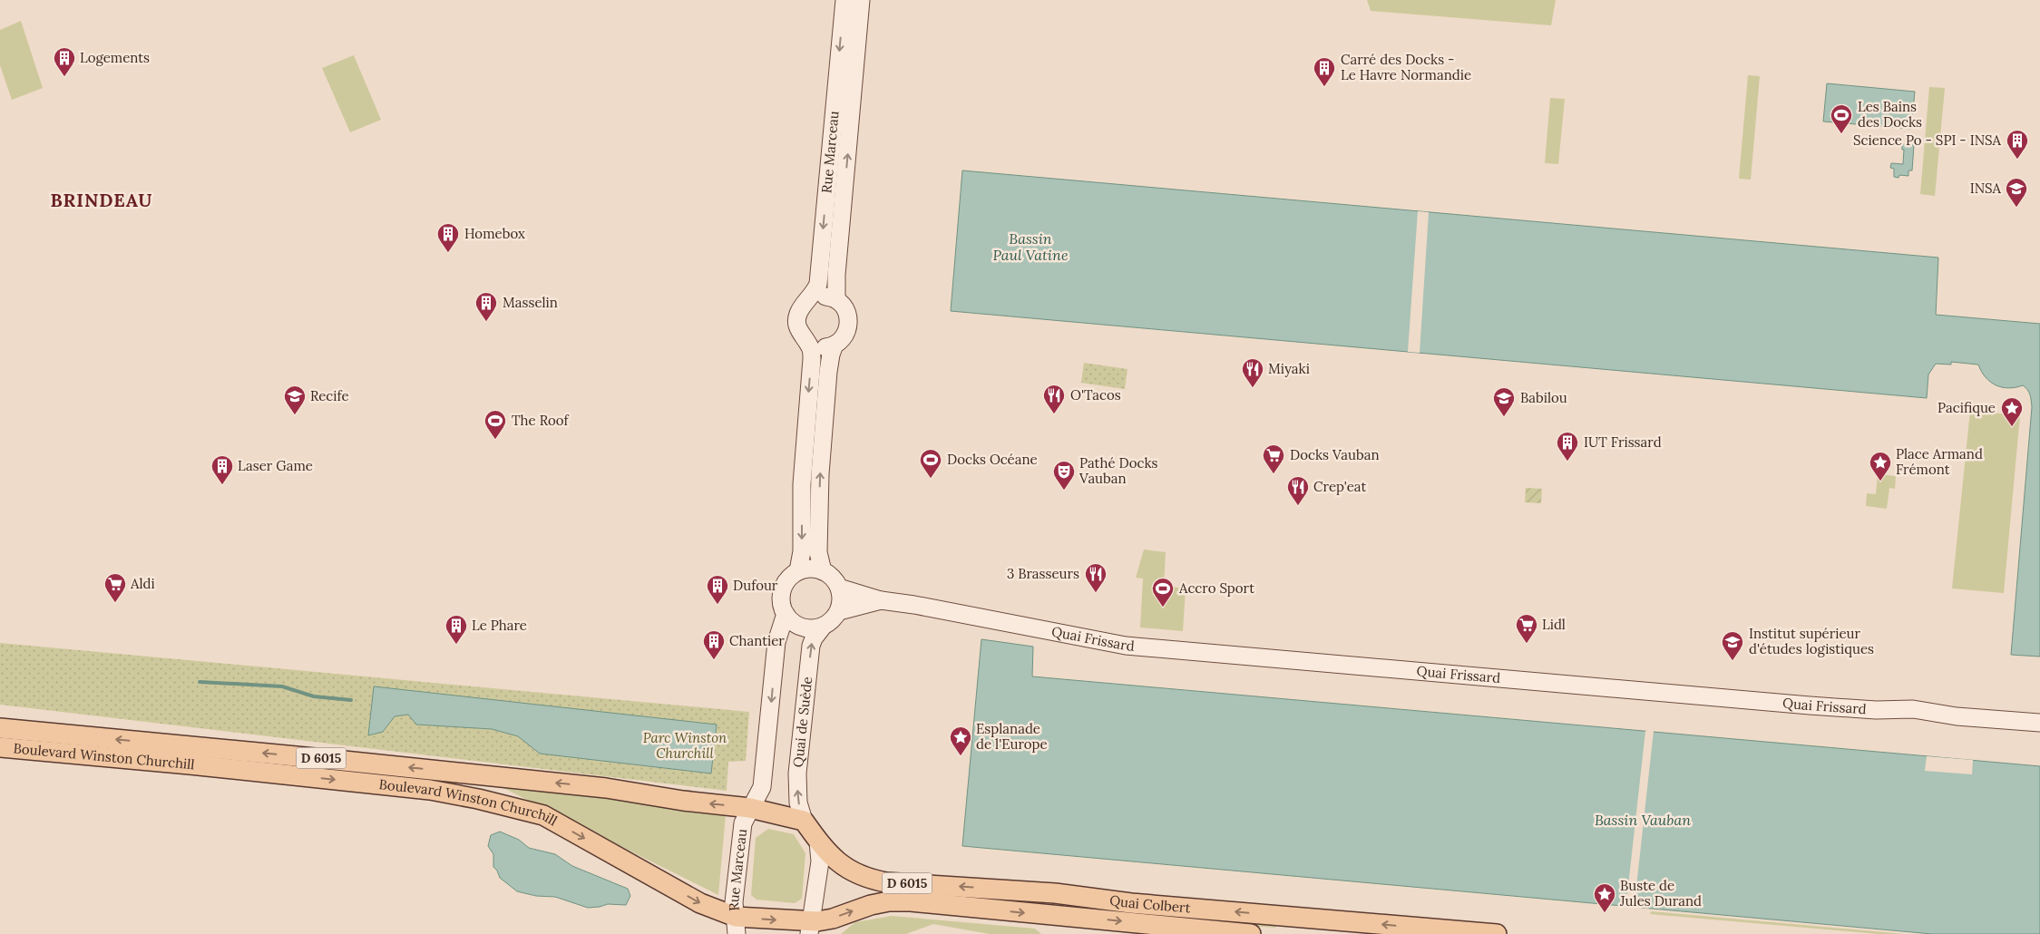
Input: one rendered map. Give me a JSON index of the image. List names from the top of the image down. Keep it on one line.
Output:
{"streets":{"main road":["Rue Marceau","Quai Frissard","Quai de Suède","Boulevard Winston Churchill","D 6015","Quai Colbert"]},"crossings":[["Rue Marceau","Quai Frissard"],["Rue Marceau","Quai de Suède"],["Rue Marceau","Boulevard Winston Churchill"],["Quai Frissard","Quai de Suède"],["Quai de Suède","Boulevard Winston Churchill"],["Boulevard Winston Churchill","Quai Colbert"]],"districts":["BRINDEAU"],"water":["Bassin Paul Vatine","Bassin Vauban"],"parks":["Parc Winston Churchill"],"places":{"building":["Logements","Carré des Docks - Le Havre Normandie","Science Po - SPI - INSA","Homebox","Masselin","IUT Frissard","Laser Game","Dufour","Le Phare","Chantier"],"sports":["Les Bains des Docks","The Roof","Docks Océane","Accro Sport"],"school or university":["INSA","Recife","Babilou","Institut supérieur d'études logistiques"],"restaurant":["Miyaki","O'Tacos","Crep'eat","3 Brasseurs"],"place":["Pacifique","Place Armand Frémont","Esplanade de l'Europe","Buste de Jules Durand"],"supermarket":["Docks Vauban","Aldi","Lidl"],"theatre":["Pathé Docks Vauban"]}}
